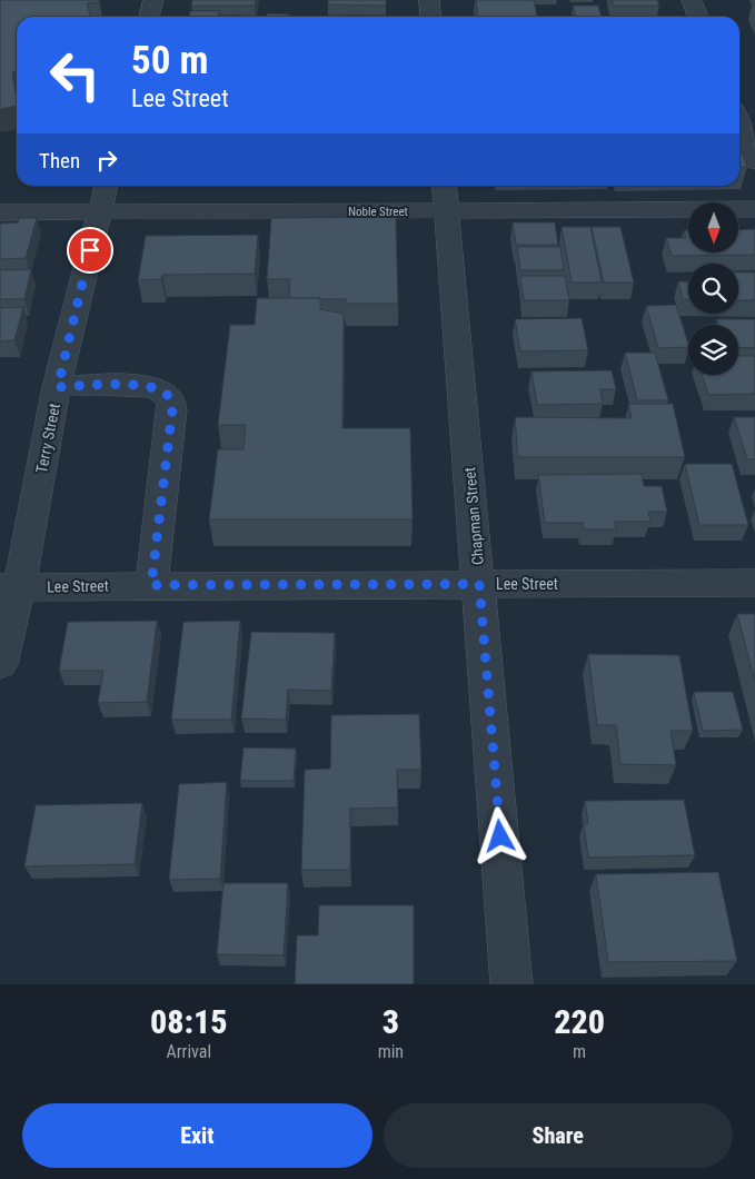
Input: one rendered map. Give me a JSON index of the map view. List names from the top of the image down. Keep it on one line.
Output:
{"streets":{"street":["Noble Street","Terry Street","Chapman Street","Lee Street"]},"crossings":[["Noble Street","Terry Street"],["Noble Street","Chapman Street"],["Terry Street","Lee Street"],["Chapman Street","Lee Street"]],"north":"bottom","page":{"turn":["50 m","Lee Street"],"then":"Then","eta":["08:15","Arrival","3","min","220","m"],"buttons":["Exit","Share"]}}
